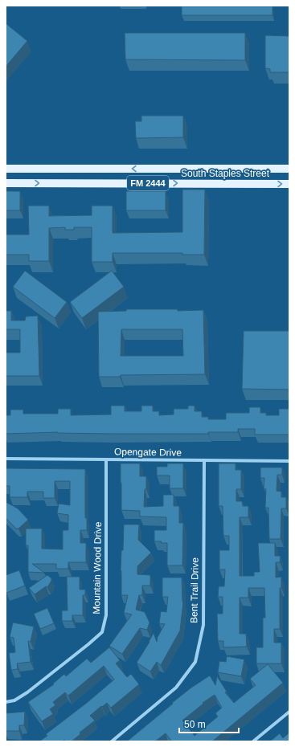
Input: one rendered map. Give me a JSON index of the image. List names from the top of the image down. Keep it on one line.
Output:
{"streets":{"main road":["South Staples Street","FM 2444"],"street":["Opengate Drive","Mountain Wood Drive","Bent Trail Drive"]},"crossings":[["Opengate Drive","Mountain Wood Drive"],["Opengate Drive","Bent Trail Drive"]],"scale_bar":"50 m"}
